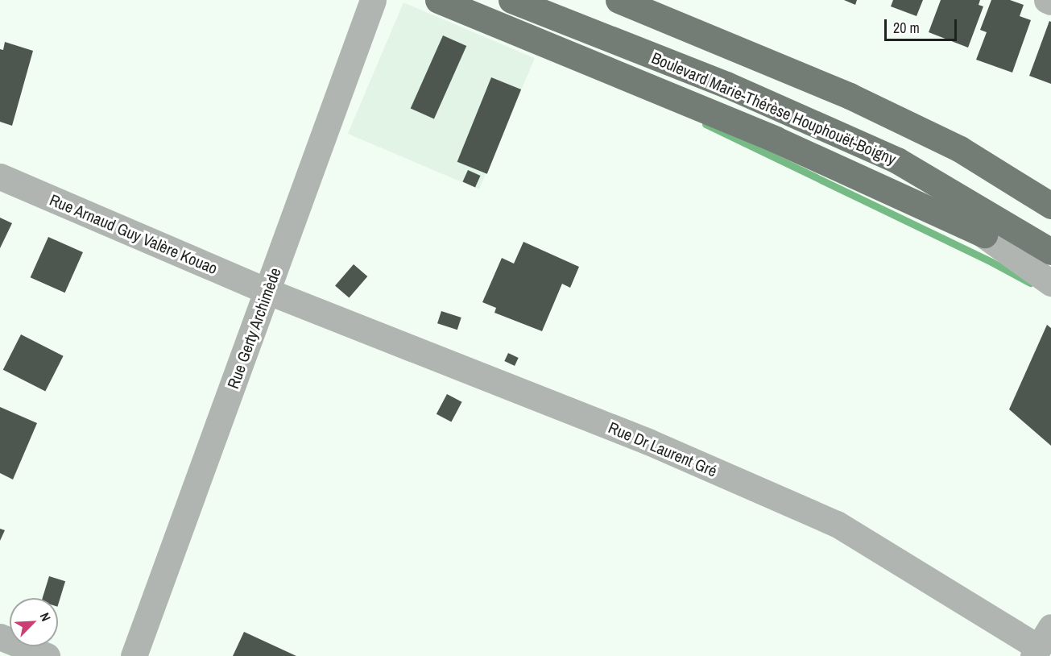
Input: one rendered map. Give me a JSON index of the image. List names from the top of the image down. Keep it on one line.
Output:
{"streets":{"main road":["Boulevard Marie-Thérèse Houphouët-Boigny"],"street":["Rue Arnaud Guy Valère Kouao","Rue Gerty Archimède","Rue Dr Laurent Gré"]},"crossings":[["Rue Arnaud Guy Valère Kouao","Rue Gerty Archimède"],["Rue Arnaud Guy Valère Kouao","Rue Dr Laurent Gré"],["Rue Gerty Archimède","Rue Dr Laurent Gré"]],"scale_bar":"20 m","north":"top right"}
